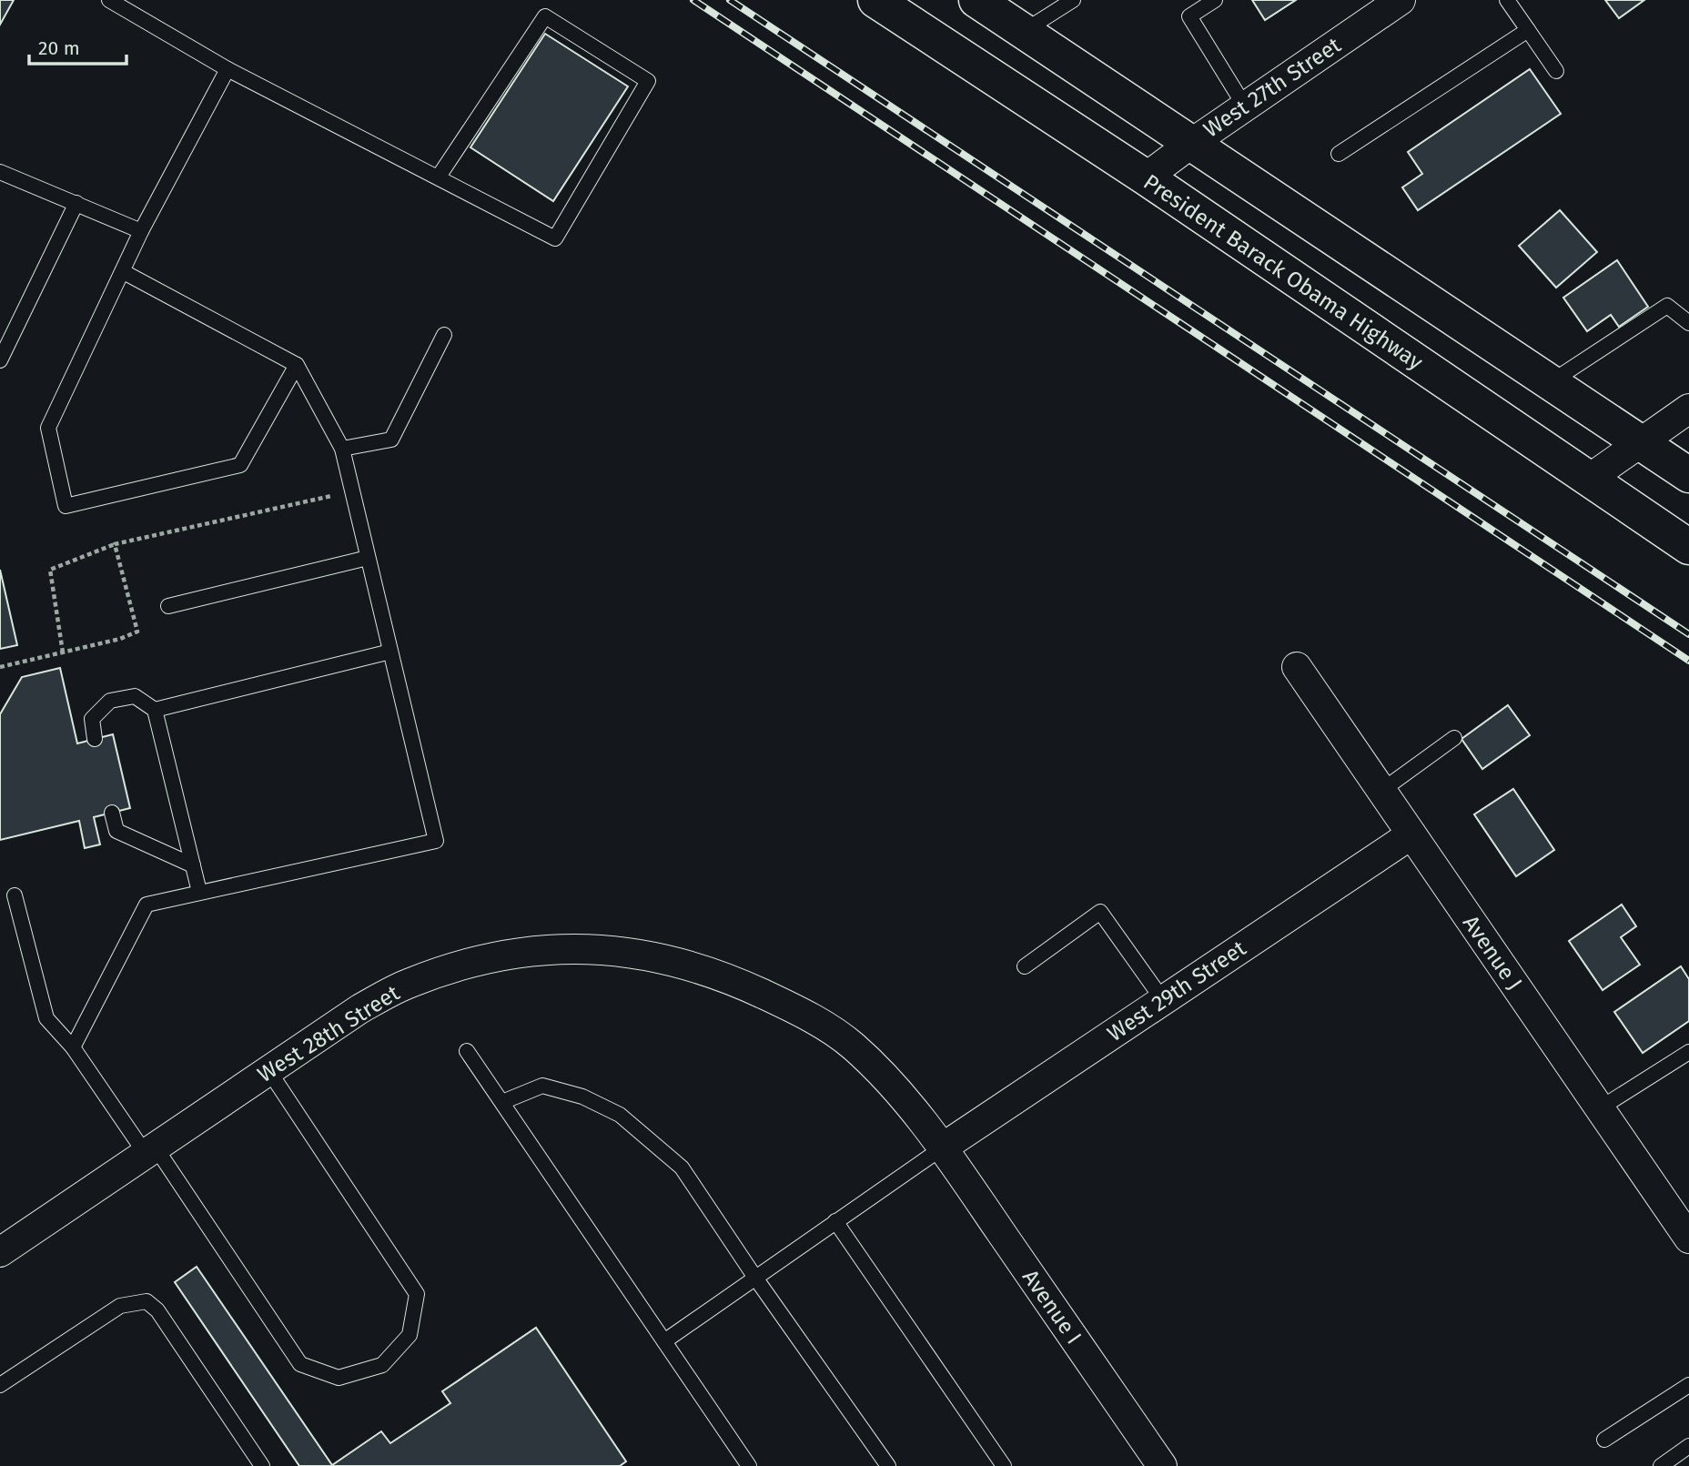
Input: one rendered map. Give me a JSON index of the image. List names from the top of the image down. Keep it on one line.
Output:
{"streets":{"main road":["President Barack Obama Highway"],"street":["West 27th Street","Avenue J","West 29th Street","West 28th Street","Avenue I"]},"crossings":[["West 27th Street","President Barack Obama Highway"],["Avenue J","West 29th Street"],["West 29th Street","West 28th Street"],["West 29th Street","Avenue I"],["West 28th Street","Avenue I"]],"scale_bar":"20 m"}
